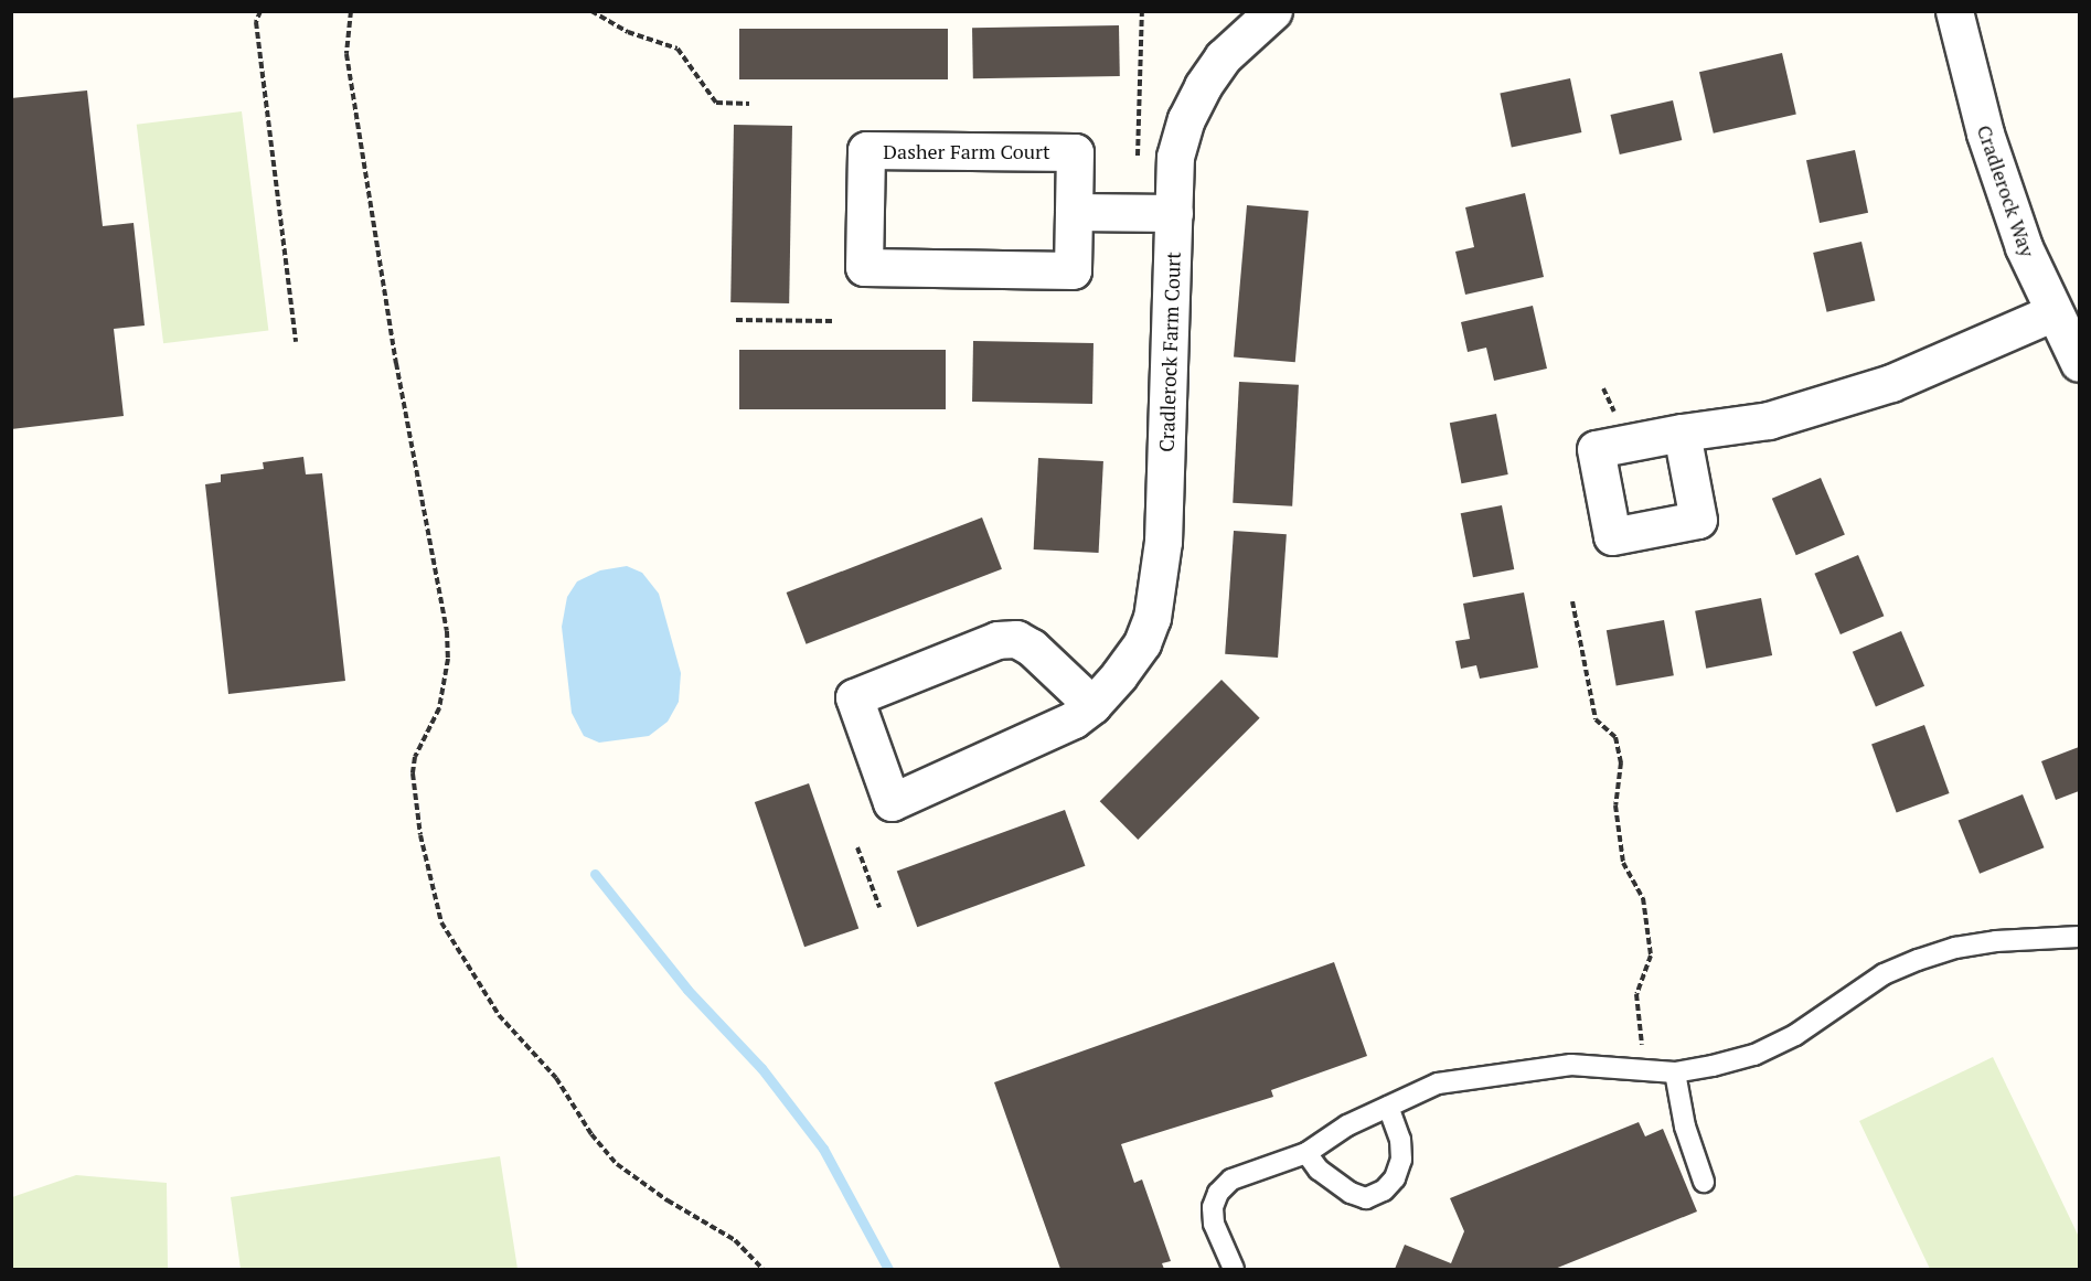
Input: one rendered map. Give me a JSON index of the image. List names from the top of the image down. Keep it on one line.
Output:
{"streets":{"street":["Dasher Farm Court","Cradlerock Way","Cradlerock Farm Court"]}}
